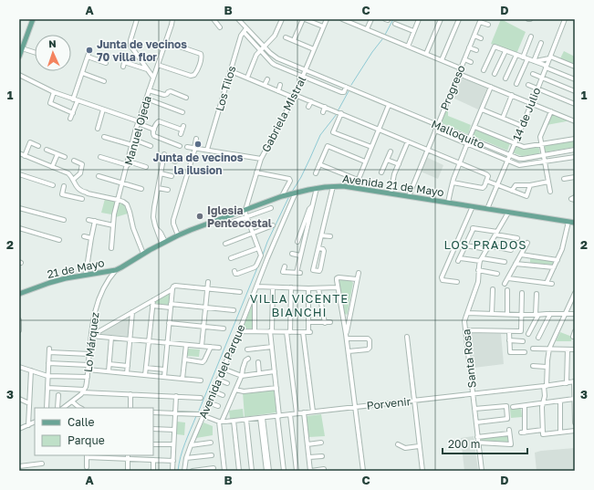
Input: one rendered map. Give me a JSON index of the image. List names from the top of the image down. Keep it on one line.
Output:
{"streets":{"main road":["Avenida 21 de Mayo","21 de Mayo"],"street":["Progreso","Los Tilos","Gabriela MIstral","14 de Julio","Manuel Ojeda","Malloquito","Lo Márquez","Santa Rosa","Avenida del Parque","Porvenir"]},"crossings":[["Progreso","Malloquito"],["Progreso","Avenida 21 de Mayo"],["Gabriela MIstral","Malloquito"],["Gabriela MIstral","Avenida 21 de Mayo"],["14 de Julio","Malloquito"],["14 de Julio","Avenida 21 de Mayo"],["Avenida 21 de Mayo","21 de Mayo"],["Avenida 21 de Mayo","Lo Márquez"],["Avenida 21 de Mayo","Santa Rosa"],["Avenida 21 de Mayo","Avenida del Parque"],["21 de Mayo","Lo Márquez"],["Santa Rosa","Porvenir"],["Avenida del Parque","Porvenir"]],"districts":["LOS PRADOS","VILLA VICENTE BIANCHI"],"places":["Junta de vecinos 70 villa flor","Junta de vecinos la ilusion","Iglesia Pentecostal"],"legend":["Calle","Parque"],"scale_bar":"200 m","north":"top","grid":{"columns":["A","B","C","D"],"rows":["1","2","3"]}}
